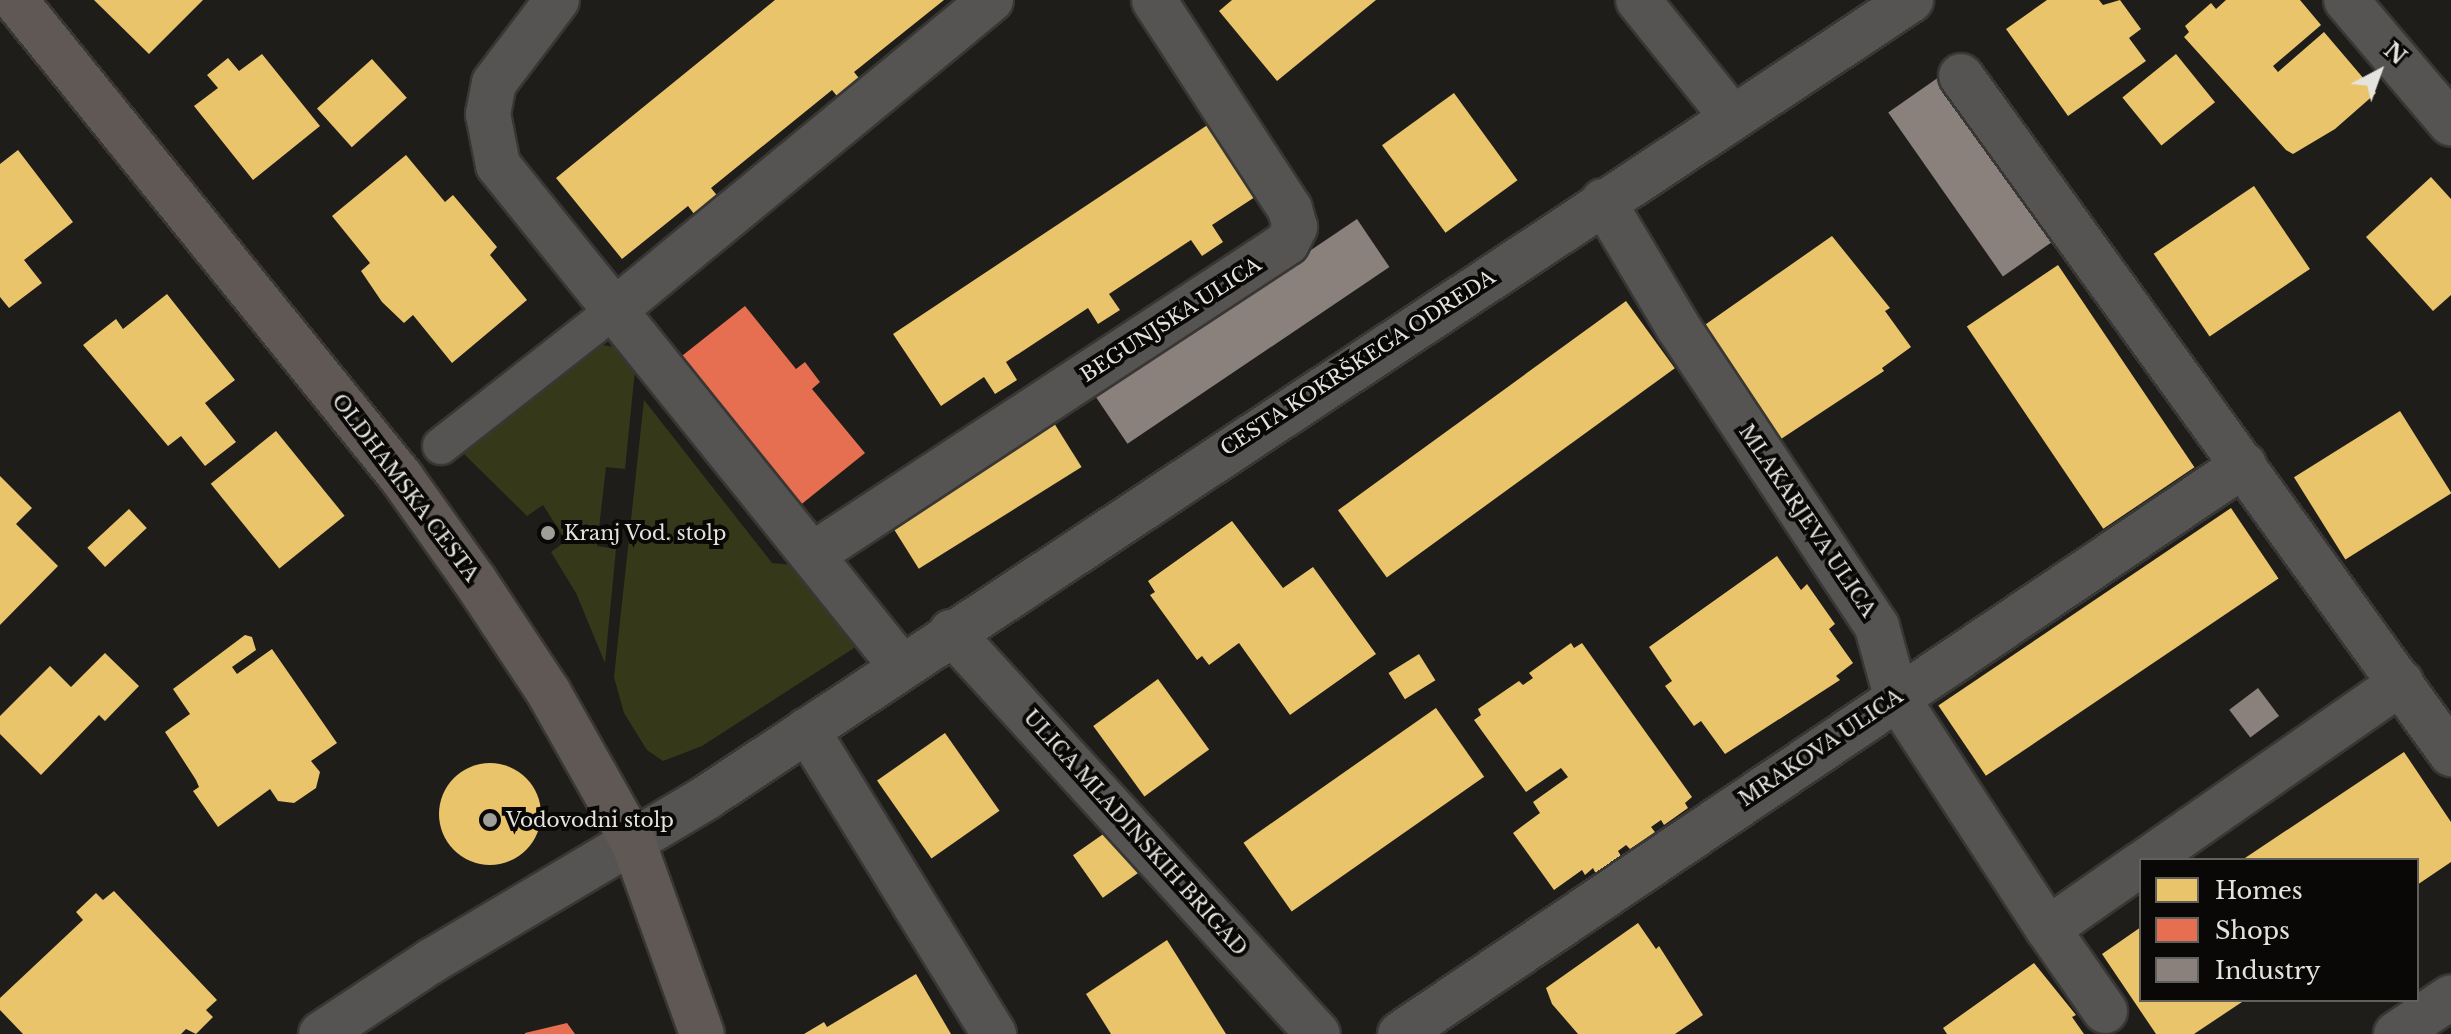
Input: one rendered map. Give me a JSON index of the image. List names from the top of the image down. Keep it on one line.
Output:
{"streets":{"main road":["OLDHAMSKA CESTA"],"street":["BEGUNJSKA ULICA","CESTA KOKRŠKEGA ODREDA","MLAKARJEVA ULICA","MRAKOVA ULICA","ULICA MLADINSKIH BRIGAD"]},"crossings":[["CESTA KOKRŠKEGA ODREDA","OLDHAMSKA CESTA"],["CESTA KOKRŠKEGA ODREDA","MLAKARJEVA ULICA"],["CESTA KOKRŠKEGA ODREDA","ULICA MLADINSKIH BRIGAD"],["MLAKARJEVA ULICA","MRAKOVA ULICA"]],"places":["Kranj Vod. stolp","Vodovodni stolp"],"legend":["Homes","Shops","Industry"],"north":"top right"}
